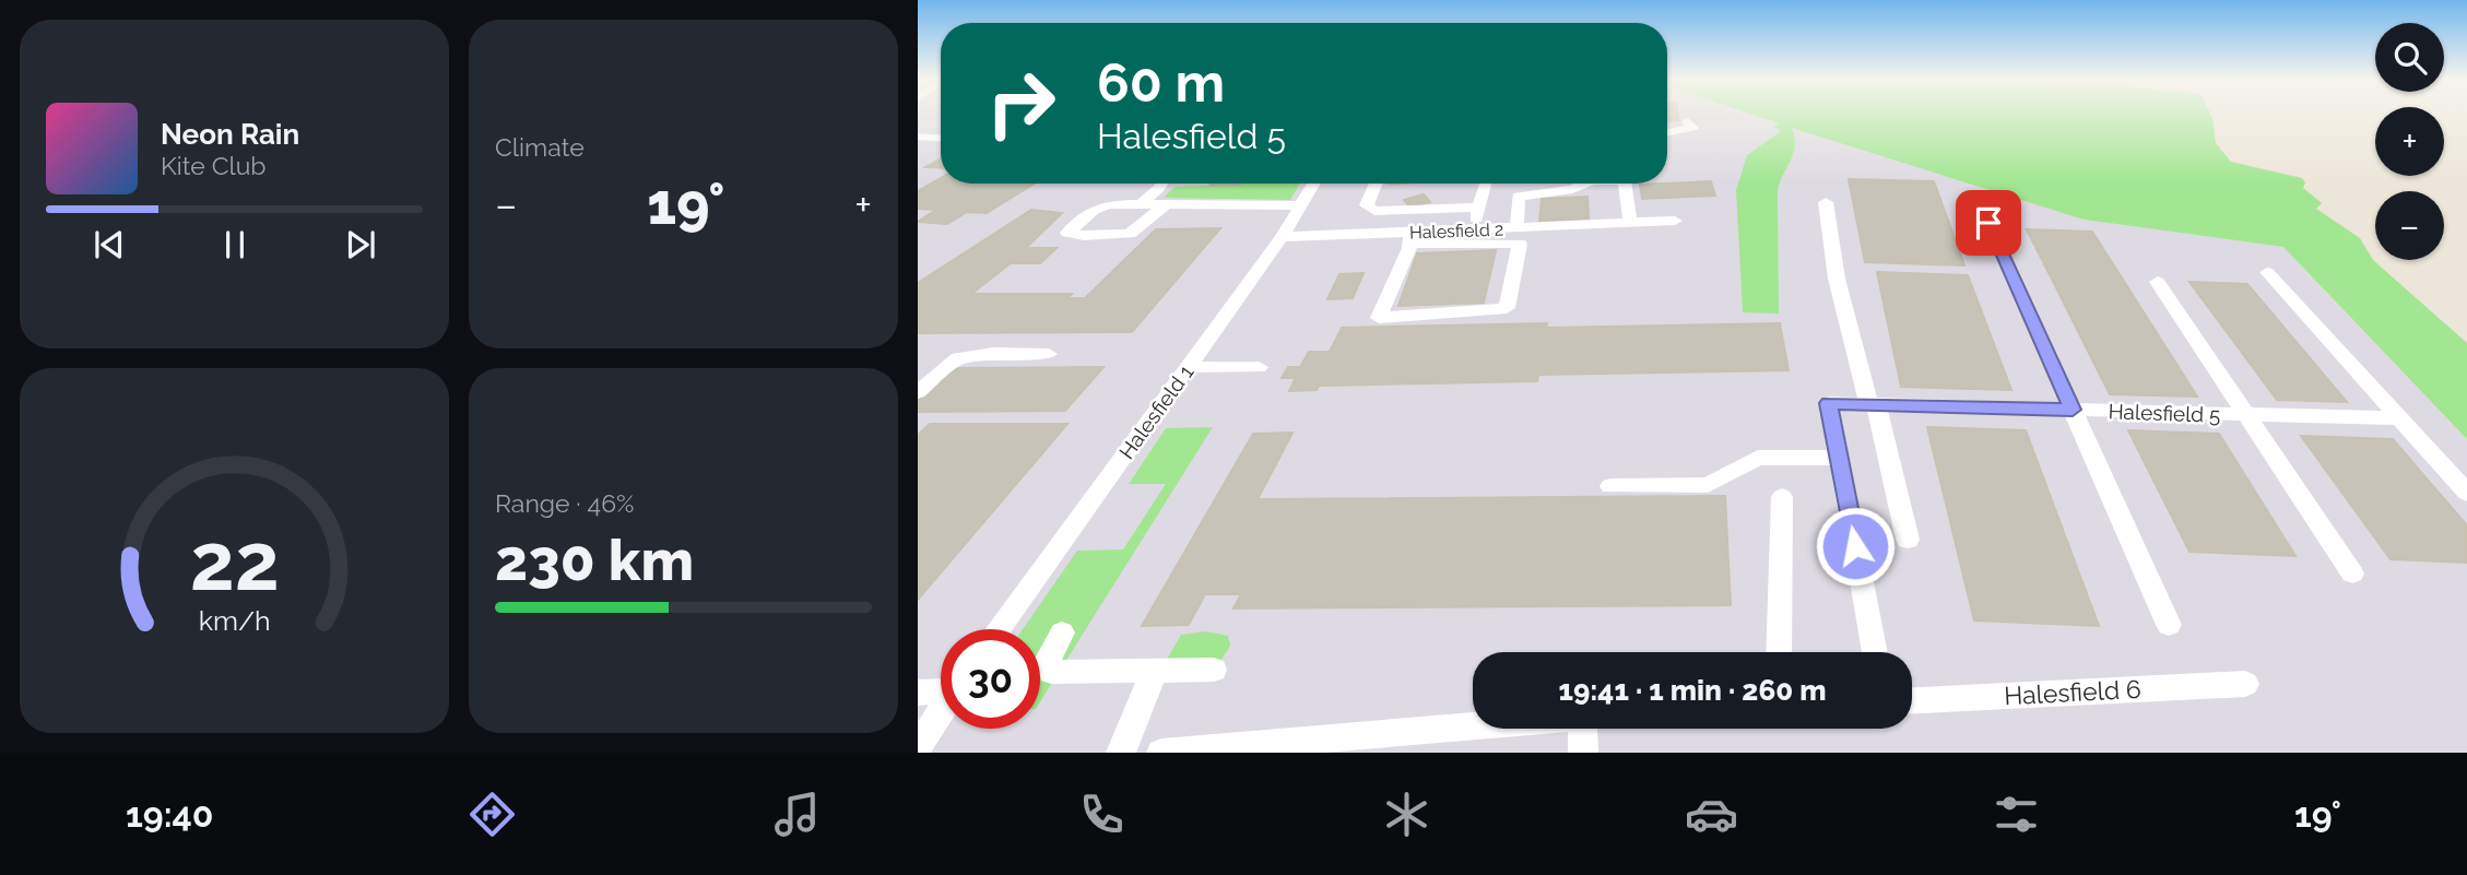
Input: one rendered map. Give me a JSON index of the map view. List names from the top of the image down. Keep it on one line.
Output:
{"streets":{"street":["Halesfield 2","Halesfield 1","Halesfield 5","Halesfield 6"]},"crossings":[["Halesfield 2","Halesfield 1"]],"page":{"tile":["Climate",["Range · 46%","230 km"]],"map_buttons":["+","−"],"turn":["60 m","Halesfield 5"],"song":["Neon Rain","Kite Club"],"heat":["−","19°","+"],"limit":"30","trip":"19:41 · 1 min · 260 m","tabs":["19:40","19°"],"gauge":["22","km/h"]}}
